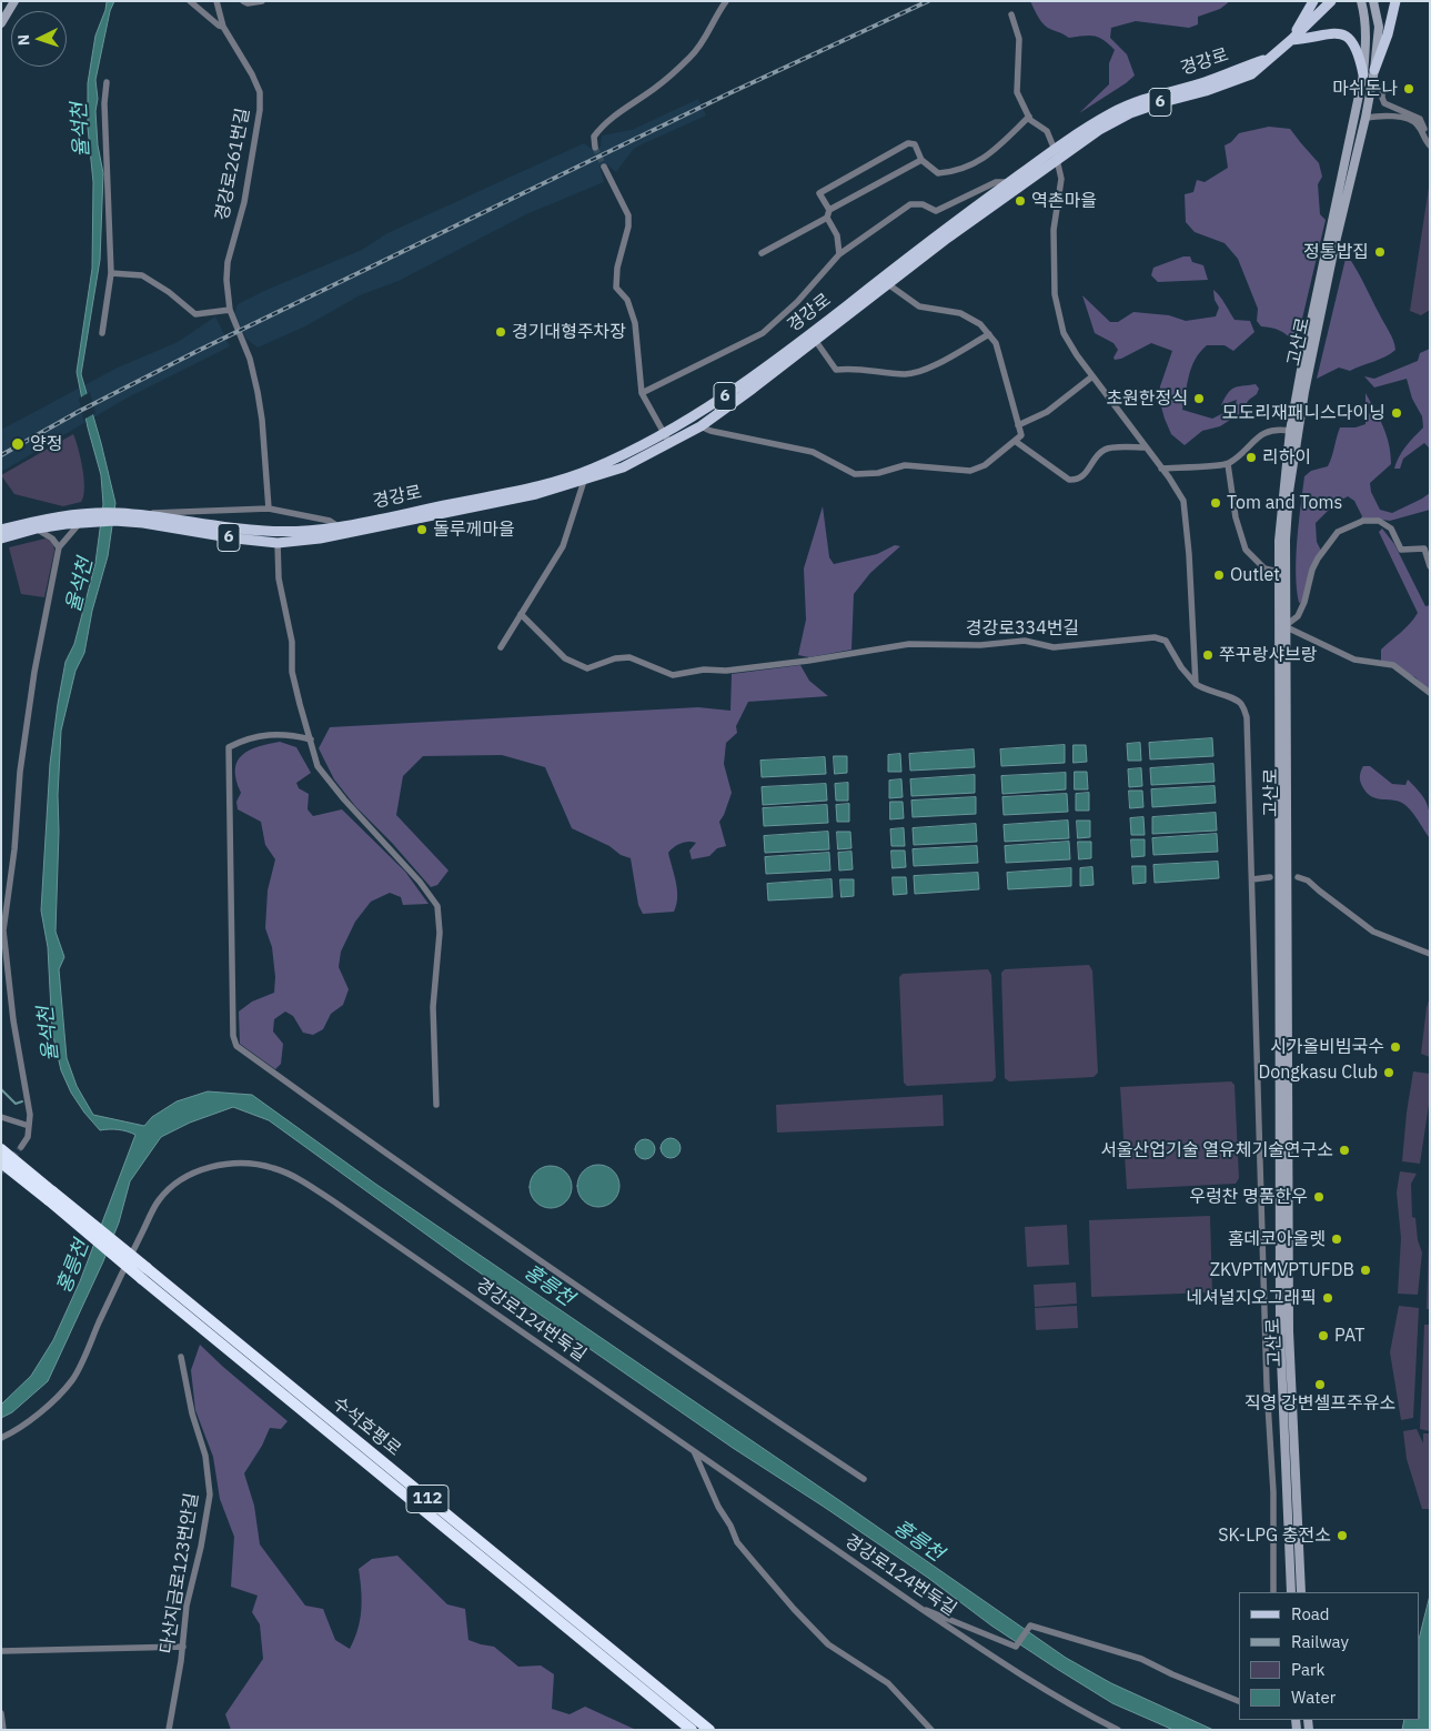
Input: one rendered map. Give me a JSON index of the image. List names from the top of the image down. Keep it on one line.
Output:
{"streets":{"highway":["수석호평로","112"],"main road":["경강로","6"],"street":["경강로261번길","고산로","경강로334번길","경강로124번둑길","다산지금로123번안길"]},"crossings":[["경강로","경강로261번길"]],"water":["율석천","홍릉천"],"places":["마쉬돈나","역촌마을","정통밥집","경기대형주차장","초원한정식","모도리재패니스다이닝","양정","리하이","Tom and Toms","돌루께마을","Outlet","쭈꾸랑샤브랑","시가올비빔국수","Dongkasu Club","서울산업기술 열유체기술연구소","우렁찬 명품한우","홈데코아울렛","ZKVPTMVPTUFDB","네셔널지오그래픽","PAT","직영 강변셀프주유소","SK-LPG 충전소"],"legend":["Road","Railway","Park","Water"],"north":"left"}
